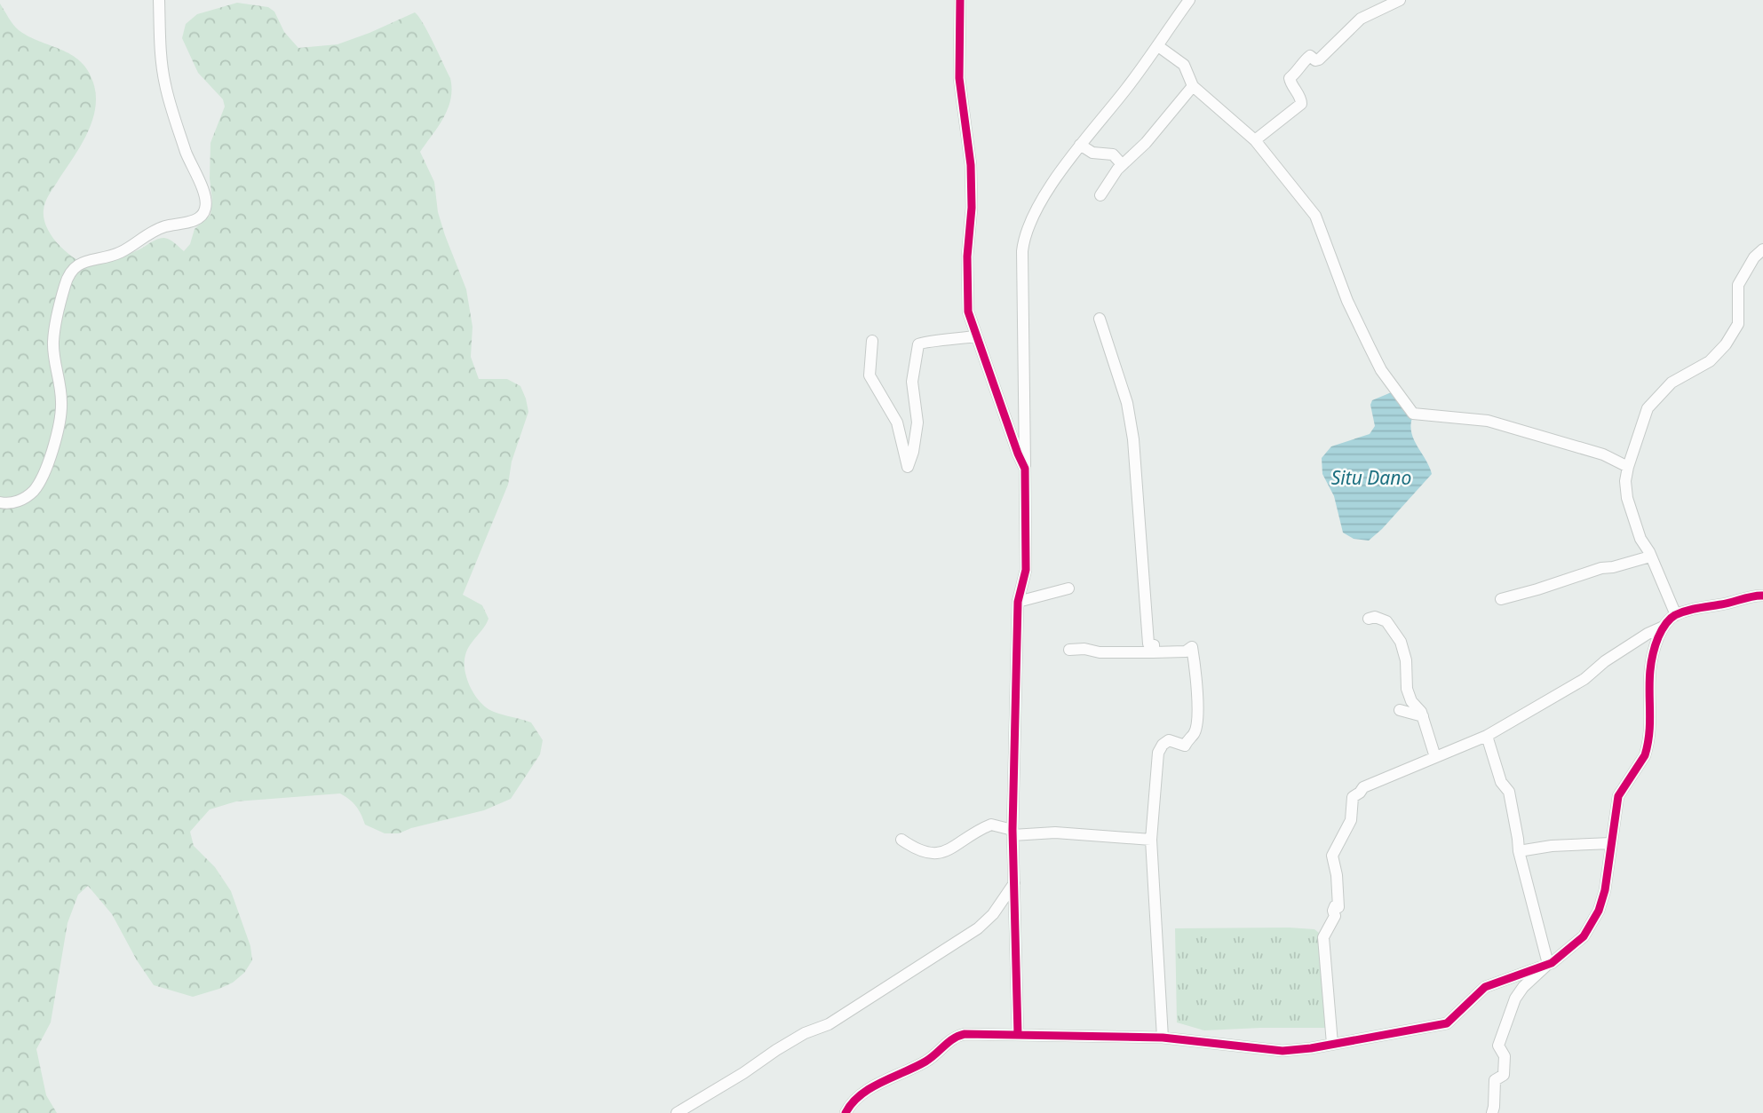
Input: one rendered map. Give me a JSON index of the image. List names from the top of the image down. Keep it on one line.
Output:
{"water":["Situ Dano"]}
